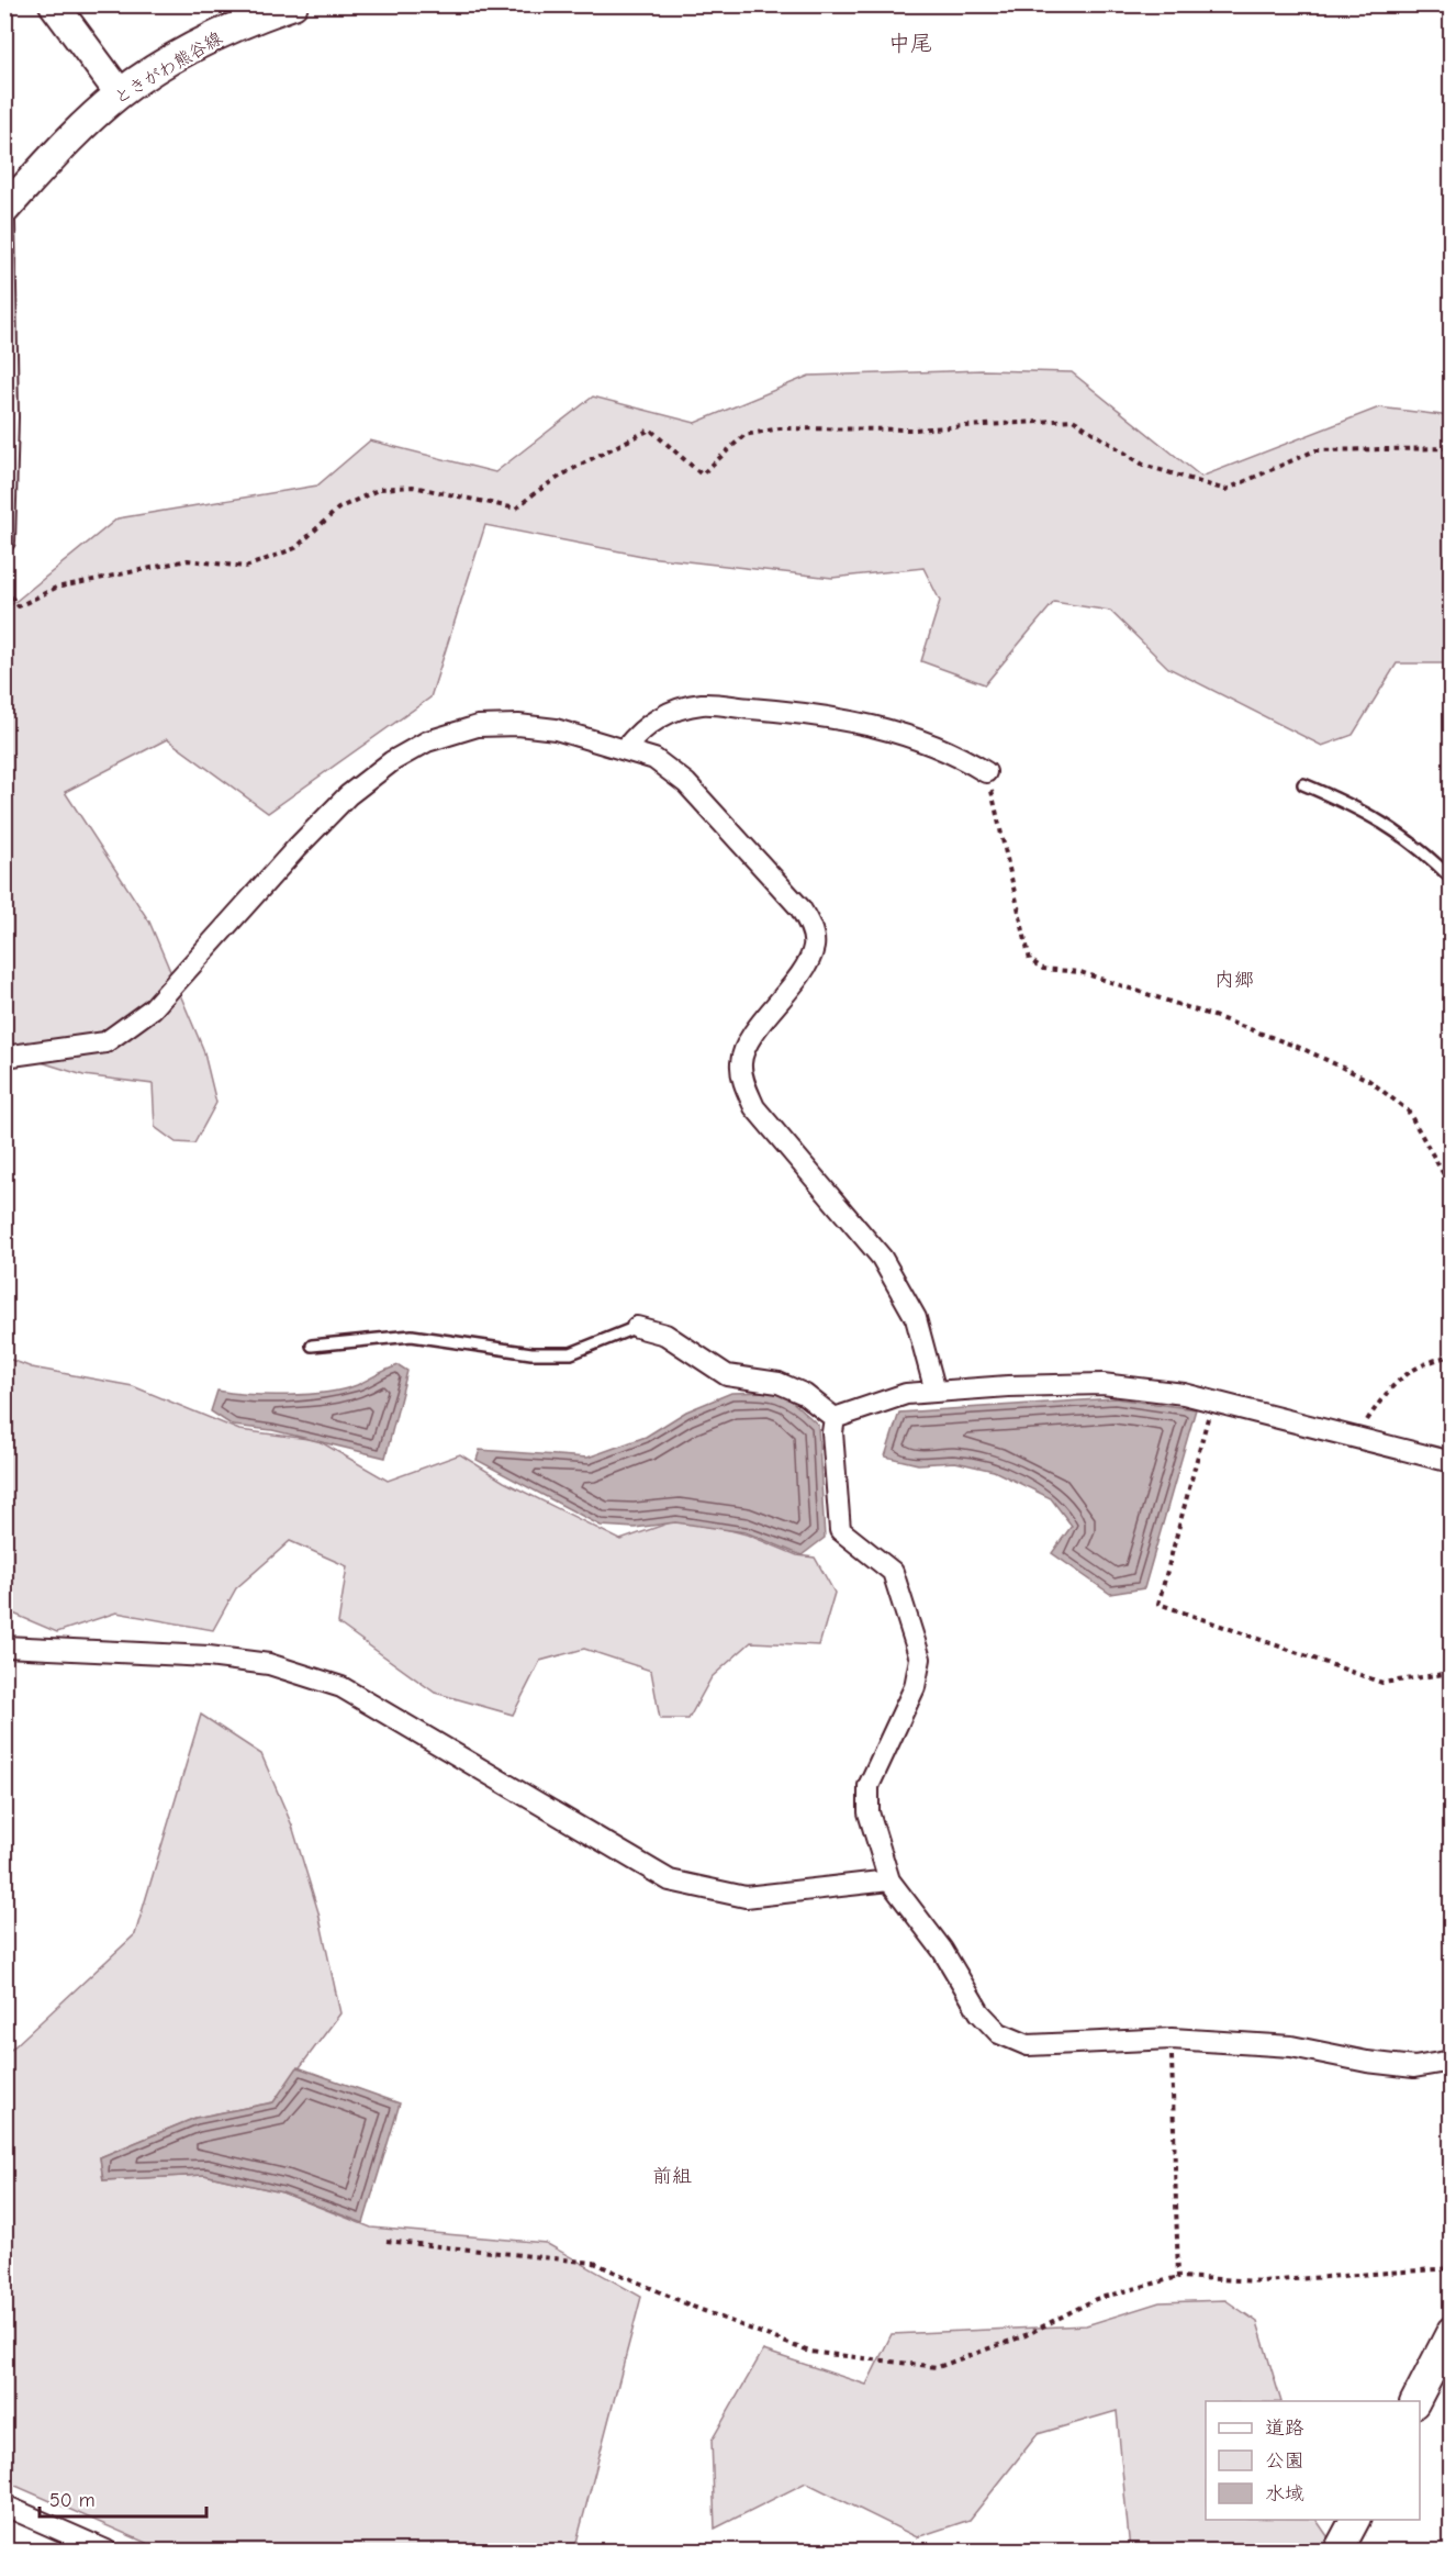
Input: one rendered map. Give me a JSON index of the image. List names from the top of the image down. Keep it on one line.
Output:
{"streets":{"main road":["ときがわ熊谷線"]},"districts":["中尾","内郷","前組"],"legend":["道路","公園","水域"],"scale_bar":"50 m"}
